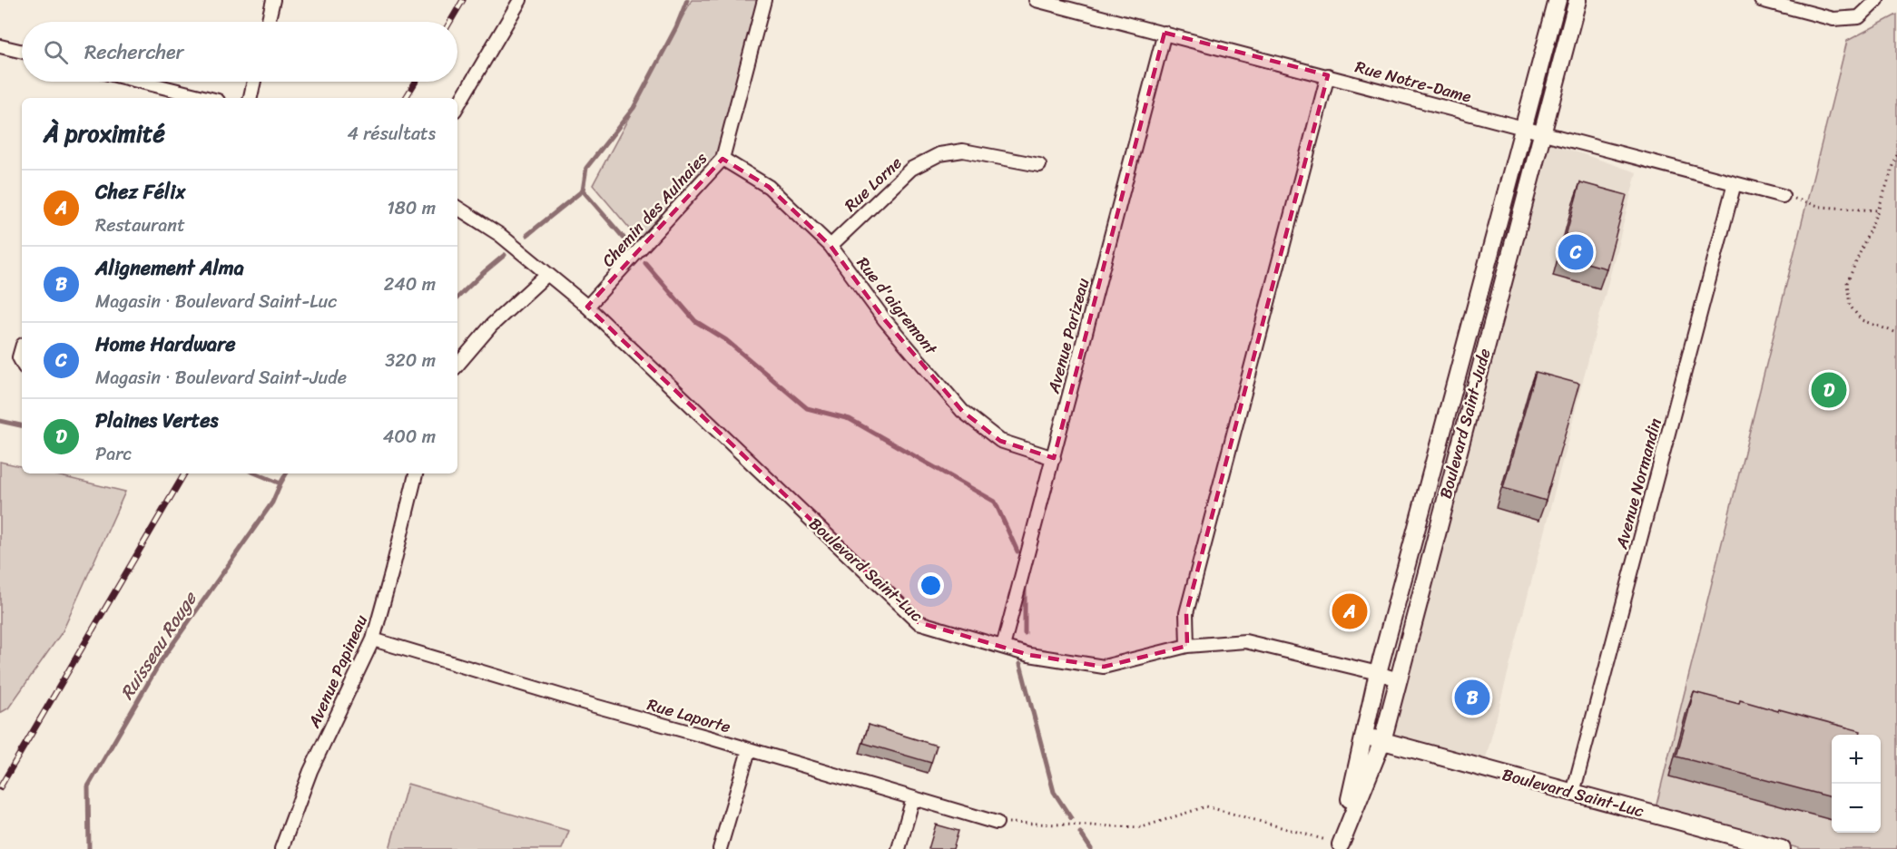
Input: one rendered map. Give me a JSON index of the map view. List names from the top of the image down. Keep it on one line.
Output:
{"streets":{"street":["Rue Notre-Dame","Rue Lorne","Chemin des Aulnaies","Rue d'aigremont","Avenue Parizeau","Boulevard Saint-Jude","Avenue Normandin","Boulevard Saint-Luc","Avenue Papineau","Rue Laporte"]},"crossings":[["Rue Notre-Dame","Avenue Parizeau"],["Rue Notre-Dame","Boulevard Saint-Jude"],["Rue Notre-Dame","Avenue Normandin"],["Rue Lorne","Rue d'aigremont"],["Chemin des Aulnaies","Rue d'aigremont"],["Chemin des Aulnaies","Boulevard Saint-Luc"],["Rue d'aigremont","Avenue Parizeau"],["Avenue Parizeau","Boulevard Saint-Luc"],["Boulevard Saint-Jude","Boulevard Saint-Luc"],["Avenue Normandin","Boulevard Saint-Luc"],["Avenue Papineau","Rue Laporte"]],"water":["Ruisseau Rouge"],"page":{"search":"Rechercher","heading":["À proximité","4 résultats"],"list":[{"mark":"A","name":"Chez Félix","note":"Restaurant","value":"180 m"},{"mark":"B","name":"Alignement Alma","note":"Magasin · Boulevard Saint-Luc","value":"240 m"},{"mark":"C","name":"Home Hardware","note":"Magasin · Boulevard Saint-Jude","value":"320 m"},{"mark":"D","name":"Plaines Vertes","note":"Parc","value":"400 m"}],"pins":["C","D","A","B"],"map_buttons":["+","−"]}}
